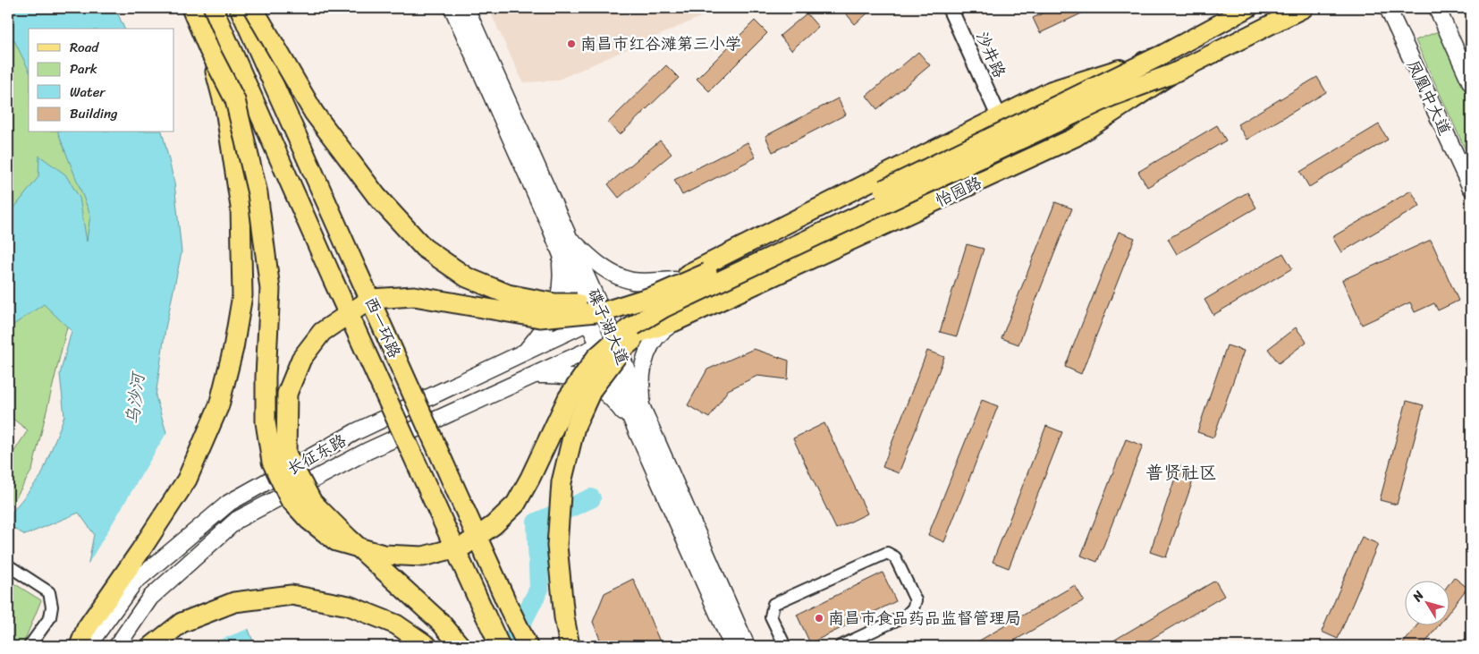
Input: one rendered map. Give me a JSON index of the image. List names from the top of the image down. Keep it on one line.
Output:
{"streets":{"highway":["西一环路"],"main road":["凤凰中大道","怡园路","碟子湖大道","长征东路"],"street":["沙井路"]},"crossings":[["怡园路","碟子湖大道"],["怡园路","长征东路"],["碟子湖大道","长征东路"]],"districts":["普贤社区"],"water":["乌沙河"],"places":["南昌市红谷滩第三小学","南昌市食品药品监督管理局"],"legend":["Road","Park","Water","Building"],"north":"top left"}
